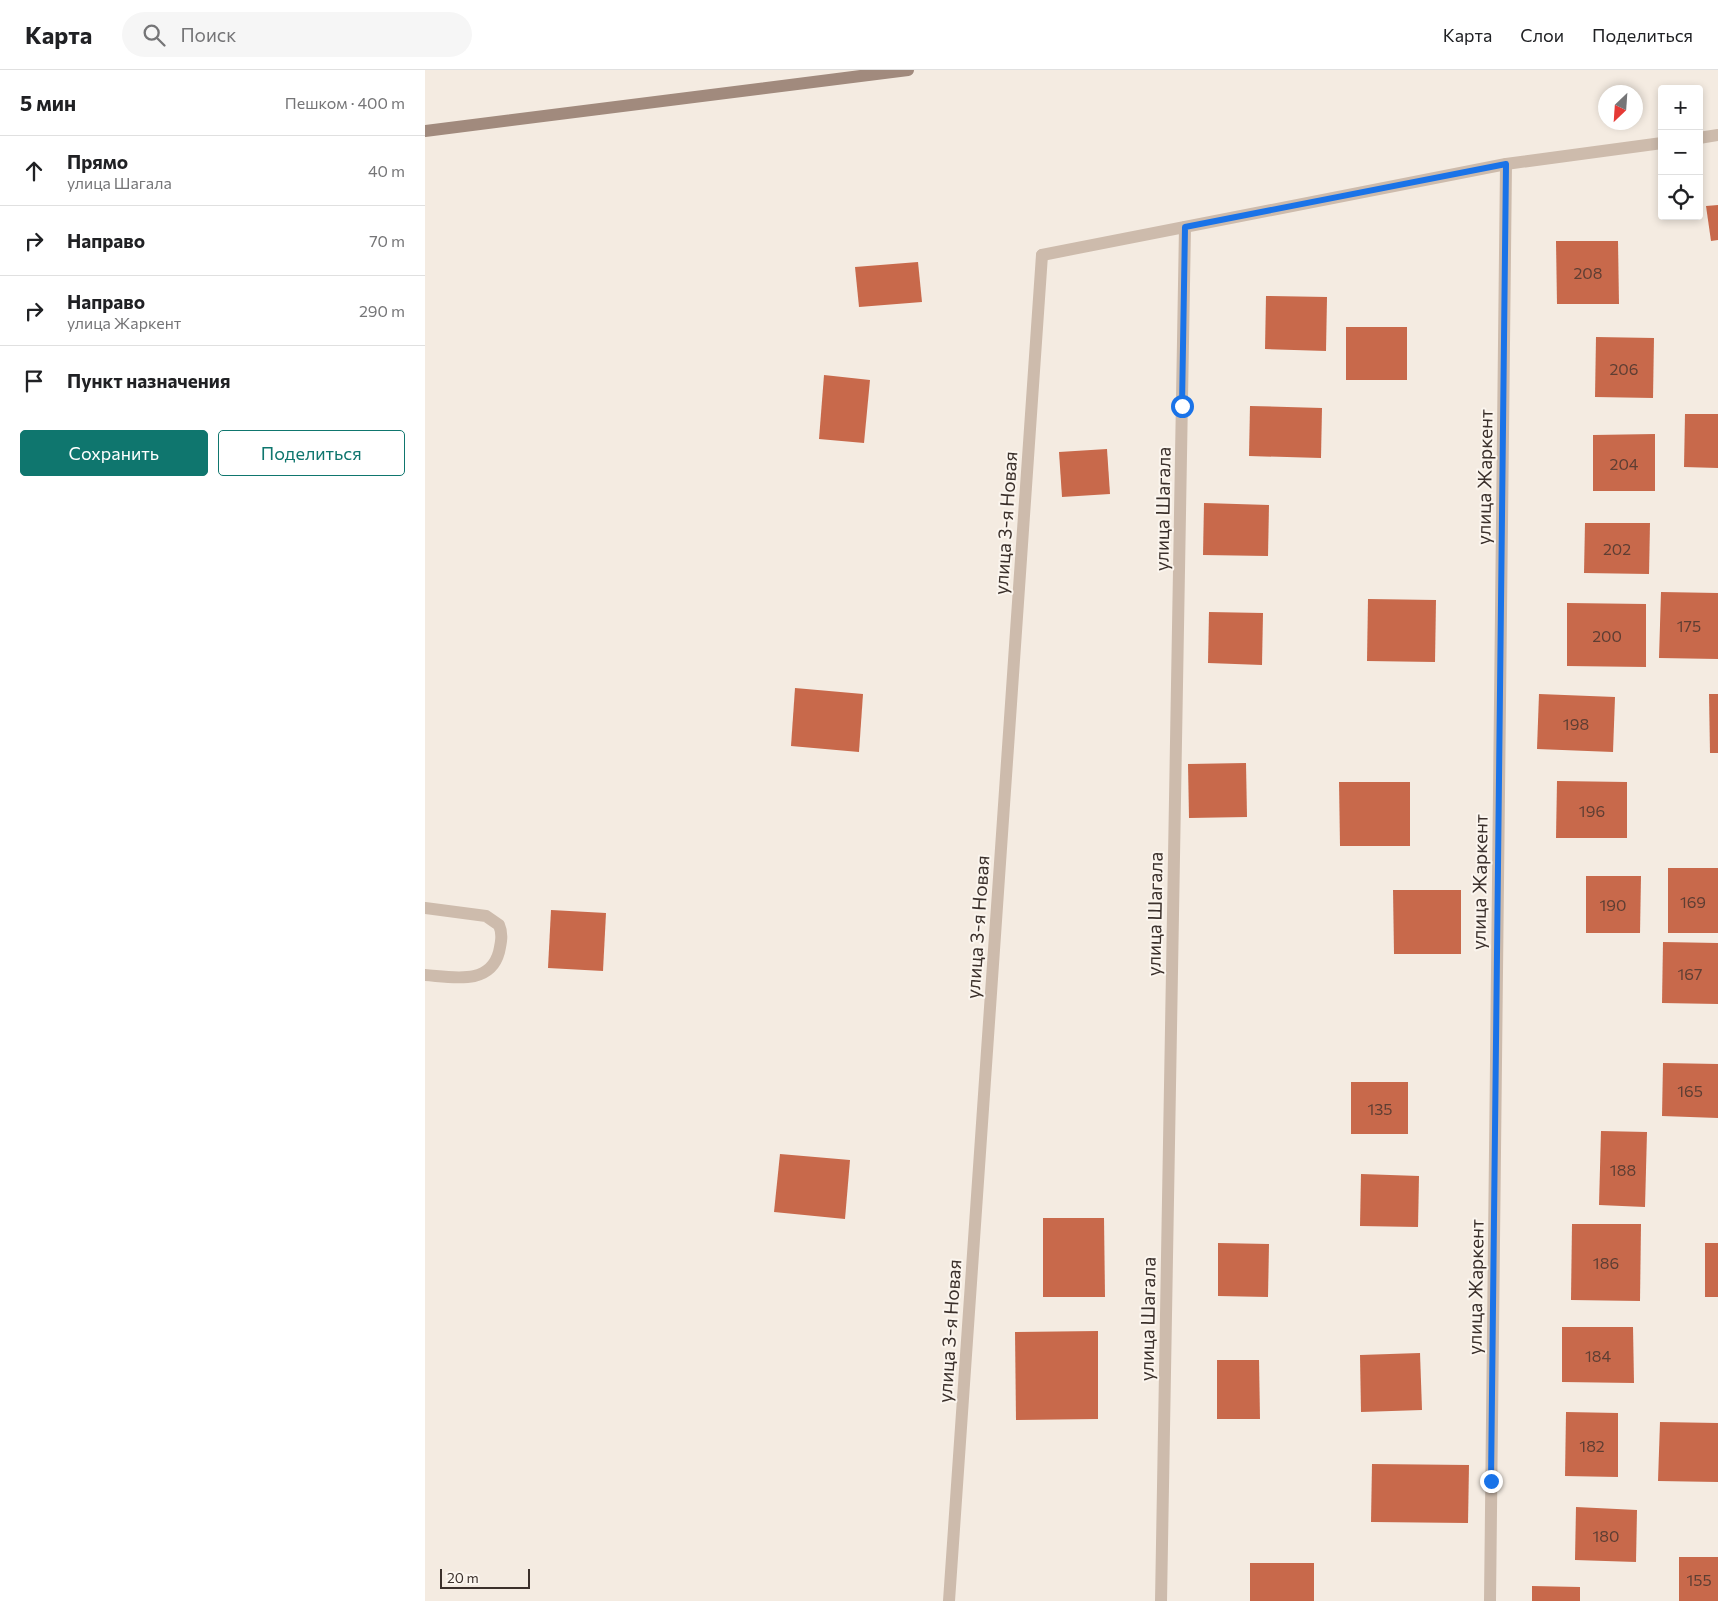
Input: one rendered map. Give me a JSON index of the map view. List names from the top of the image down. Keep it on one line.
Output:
{"streets":{"street":["улица Жаркент","улица Шагала","улица 3-я Новая"]},"crossings":[["улица Шагала","улица 3-я Новая"]],"house_numbers":["208","206","204","202","175","200","198","196","169","190","167","165","135","188","186","184","182","180","155"],"scale_bar":"20 m","north":"bottom left","page":{"header":"Карта","search":"Поиск","nav":["Карта","Слои","Поделиться"],"heading":["5 мин","Пешком · 400 m"],"map_buttons":["+","−"],"list":[["Прямо","улица Шагала","40 m"],["Направо","70 m"],["Направо","улица Жаркент","290 m"],"Пункт назначения"],"buttons":["Сохранить","Поделиться"],"scale":"20 m"}}
